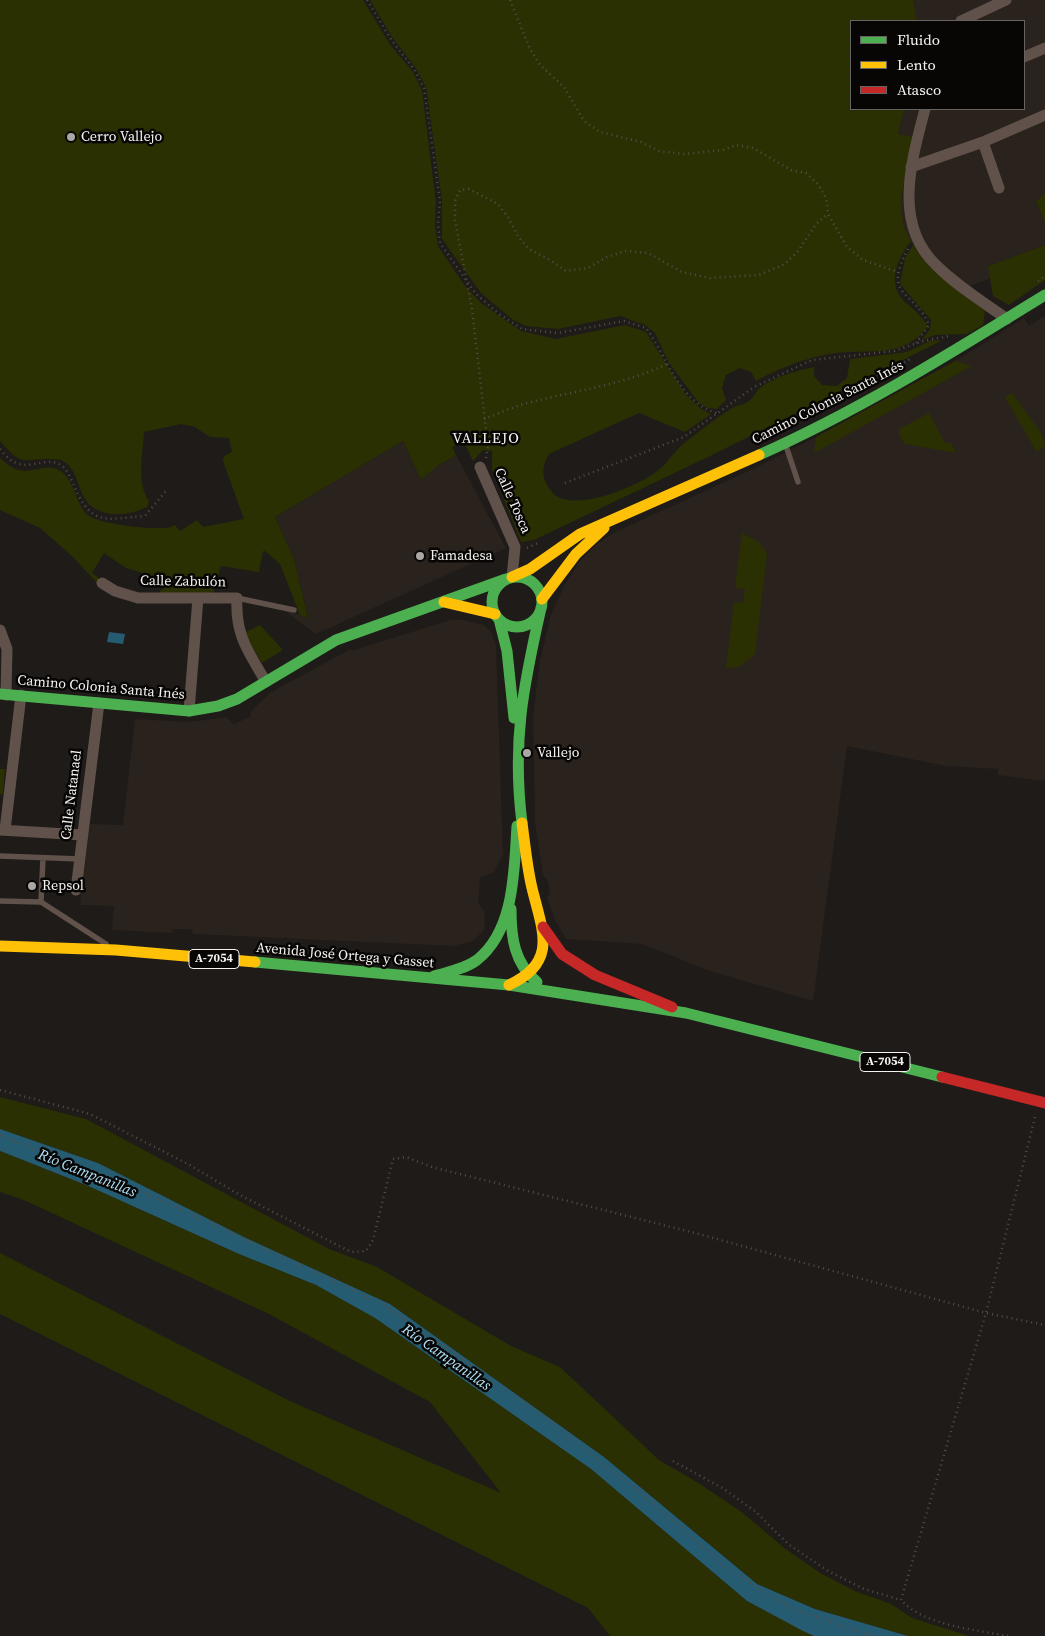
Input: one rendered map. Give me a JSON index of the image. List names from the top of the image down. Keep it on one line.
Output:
{"streets":{"main road":["Camino Colonia Santa Inés","Avenida José Ortega y Gasset","A-7054"],"street":["Calle Tosca","Calle Zabulón","Calle Natanael"]},"crossings":[["Camino Colonia Santa Inés","Calle Tosca"],["Camino Colonia Santa Inés","Calle Natanael"],["Camino Colonia Santa Inés","Avenida José Ortega y Gasset"]],"districts":["VALLEJO"],"water":["Río Campanillas"],"places":["Cerro Vallejo","Famadesa","Vallejo","Repsol"],"legend":["Fluido","Lento","Atasco"]}
